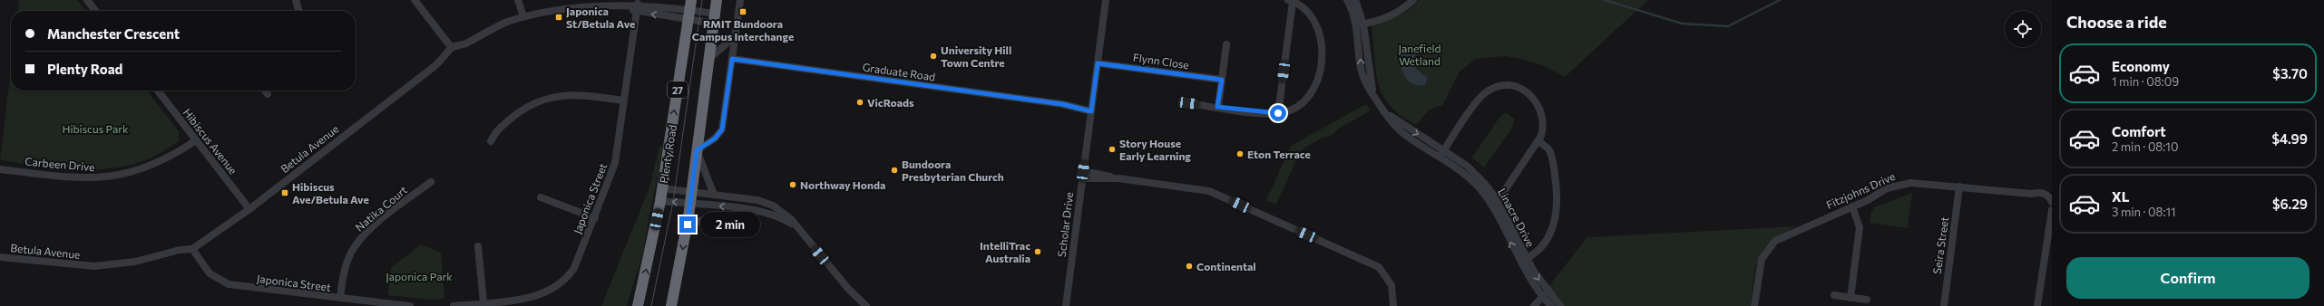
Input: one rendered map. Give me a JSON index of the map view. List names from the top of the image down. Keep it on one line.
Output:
{"streets":{"highway":["27","Plenty Road"],"street":["Flynn Close","Graduate Road","Hibiscus Avenue","Betula Avenue","Carbeen Drive","Fitzjohns Drive","Japonica Street","Natika Court","Linacre Drive","Scholar Drive","Seira Street"]},"crossings":[["Flynn Close","Scholar Drive"],["Graduate Road","Scholar Drive"],["Hibiscus Avenue","Betula Avenue"],["Hibiscus Avenue","Carbeen Drive"],["Betula Avenue","Plenty Road"],["Betula Avenue","Japonica Street"],["Fitzjohns Drive","Seira Street"],["Japonica Street","Natika Court"]],"parks":["Janefield Wetland","Hibiscus Park","Japonica Park"],"places":{"transit":["RMIT Bundoora Campus Interchange","Japonica St/Betula Ave","Hibiscus Ave/Betula Ave"],"other":["University Hill Town Centre","VicRoads","Story House Early Learning","Eton Terrace","Bundoora Presbyterian Church","Northway Honda","IntelliTrac Australia","Continental"]},"page":{"heading":"Choose a ride","banner":["Manchester Crescent","Plenty Road"],"list":[{"name":"Economy","note":"1 min · 08:09","value":"$3.70"},{"name":"Comfort","note":"2 min · 08:10","value":"$4.99"},{"name":"XL","note":"3 min · 08:11","value":"$6.29"}],"bubble":"2 min","buttons":"Confirm"}}
